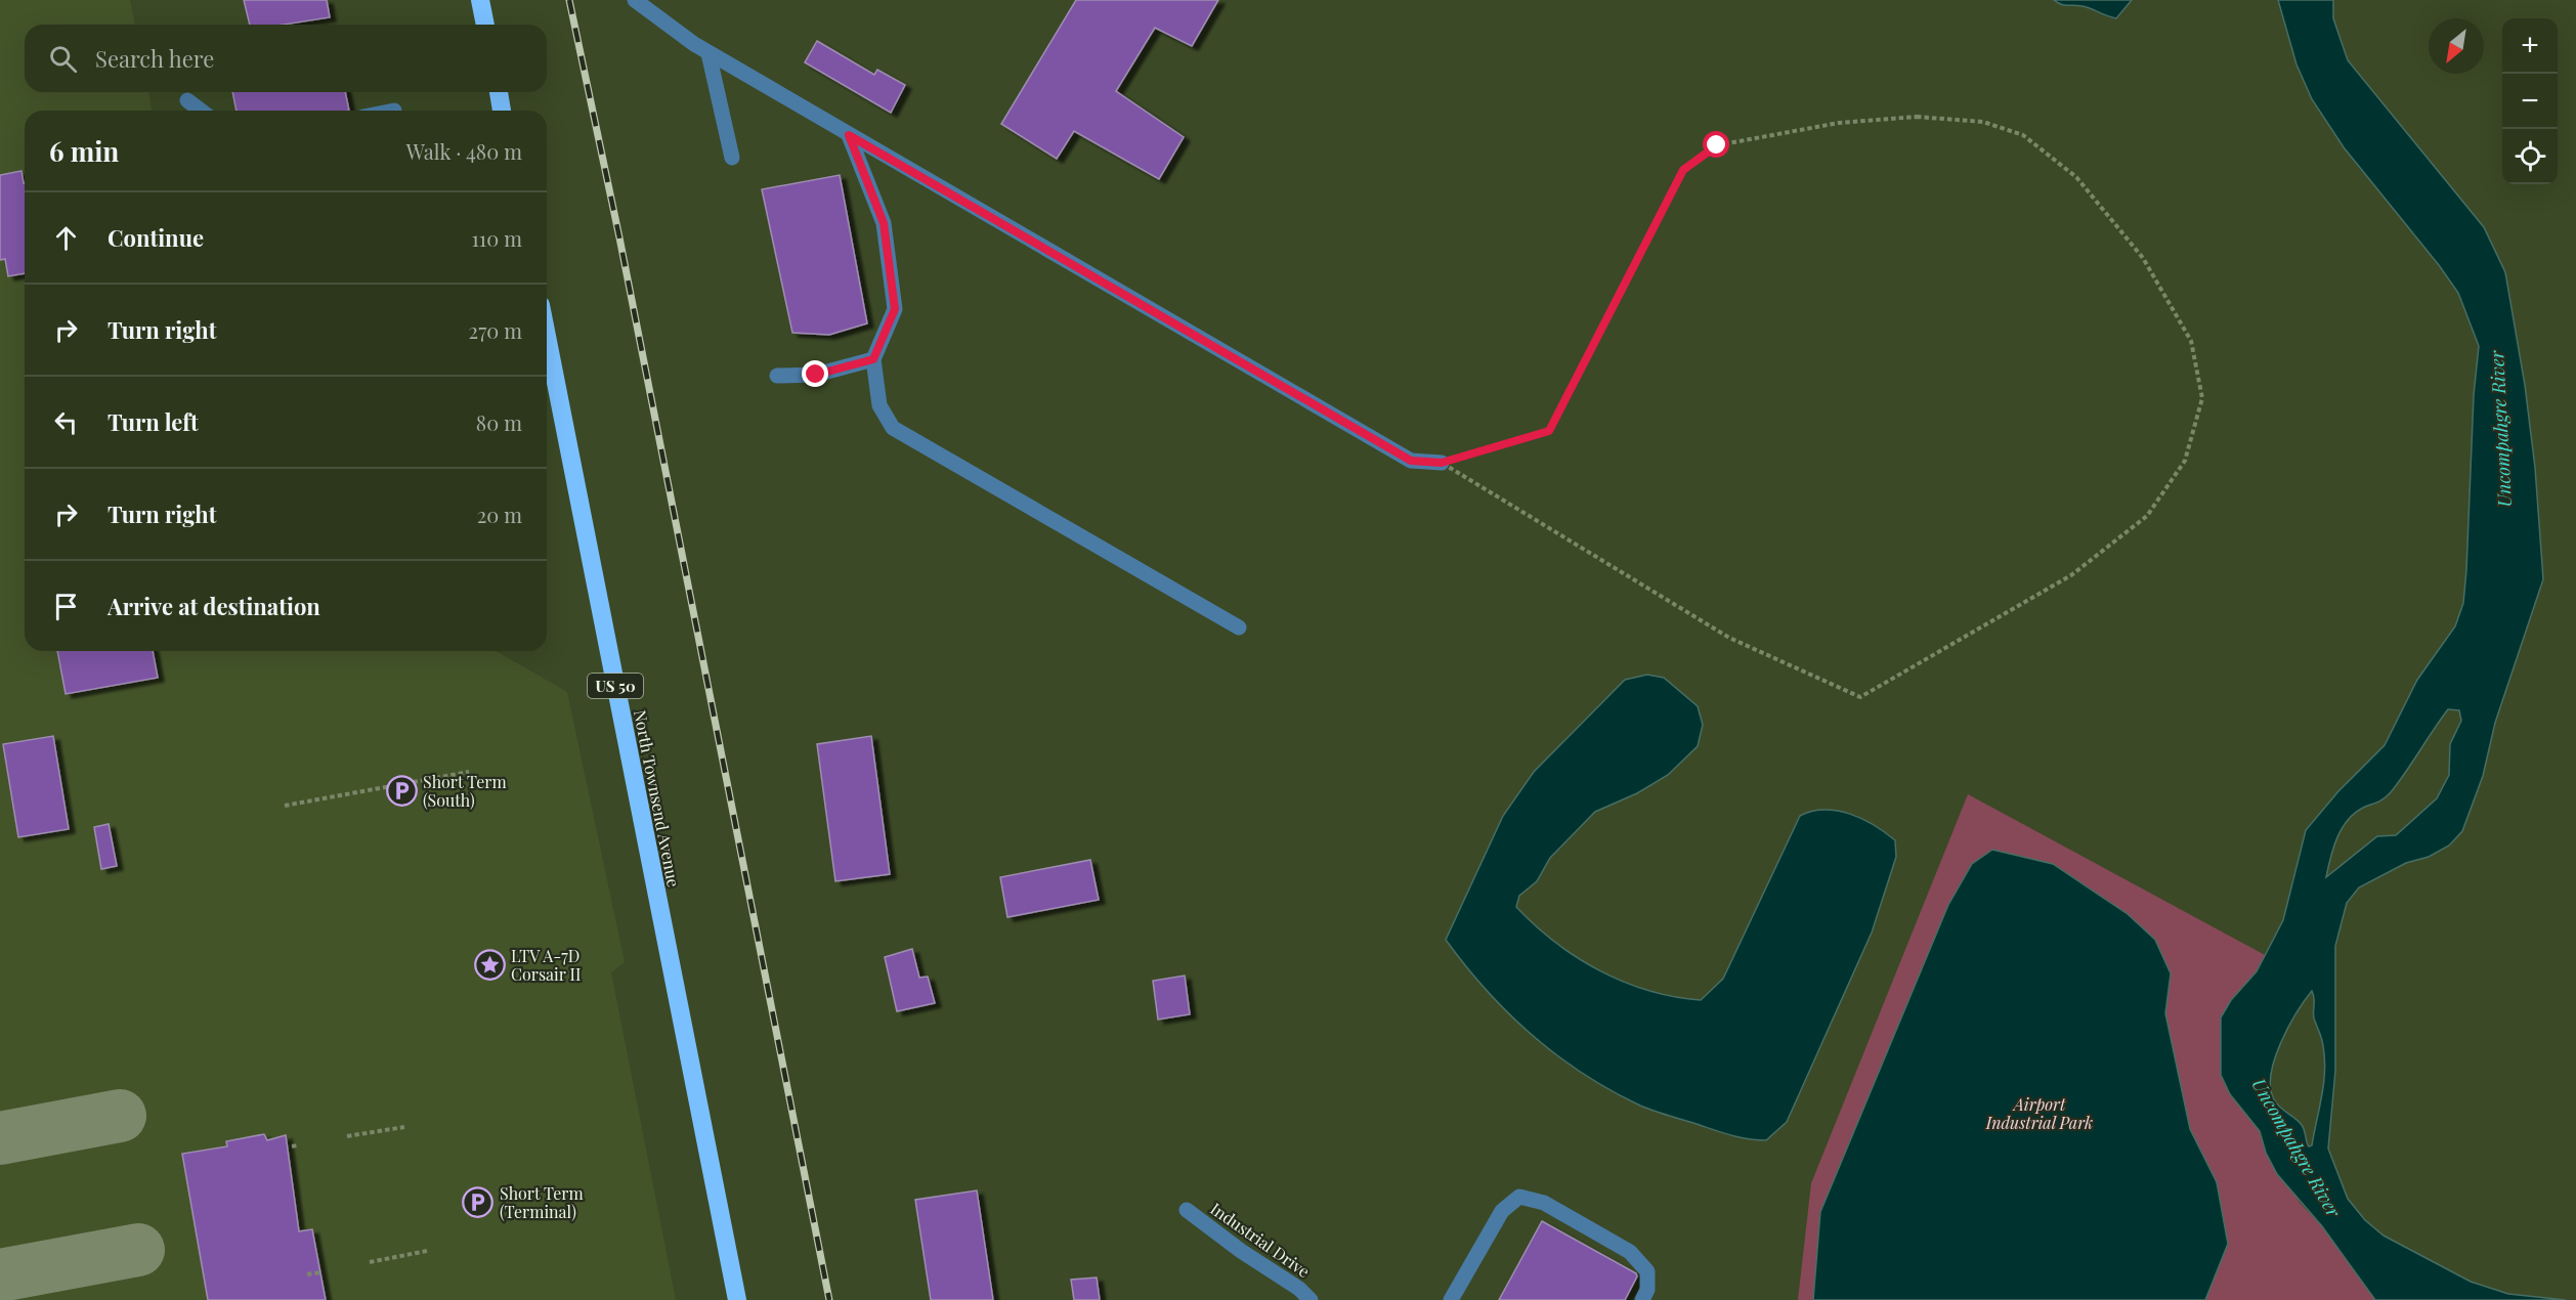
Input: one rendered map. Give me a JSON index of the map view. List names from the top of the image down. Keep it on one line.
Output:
{"streets":{"highway":["US 50","North Townsend Avenue"],"street":["Industrial Drive"]},"water":["Uncompahgre River"],"parks":["Airport Industrial Park"],"places":{"parking":["Short Term (South)","Short Term (Terminal)"],"place":["LTV A-7D Corsair II"]},"north":"bottom left","page":{"map_buttons":["+","−"],"search":"Search here","heading":["6 min","Walk · 480 m"],"list":[["Continue","110 m"],["Turn right","270 m"],["Turn left","80 m"],["Turn right","20 m"],"Arrive at destination"]}}
